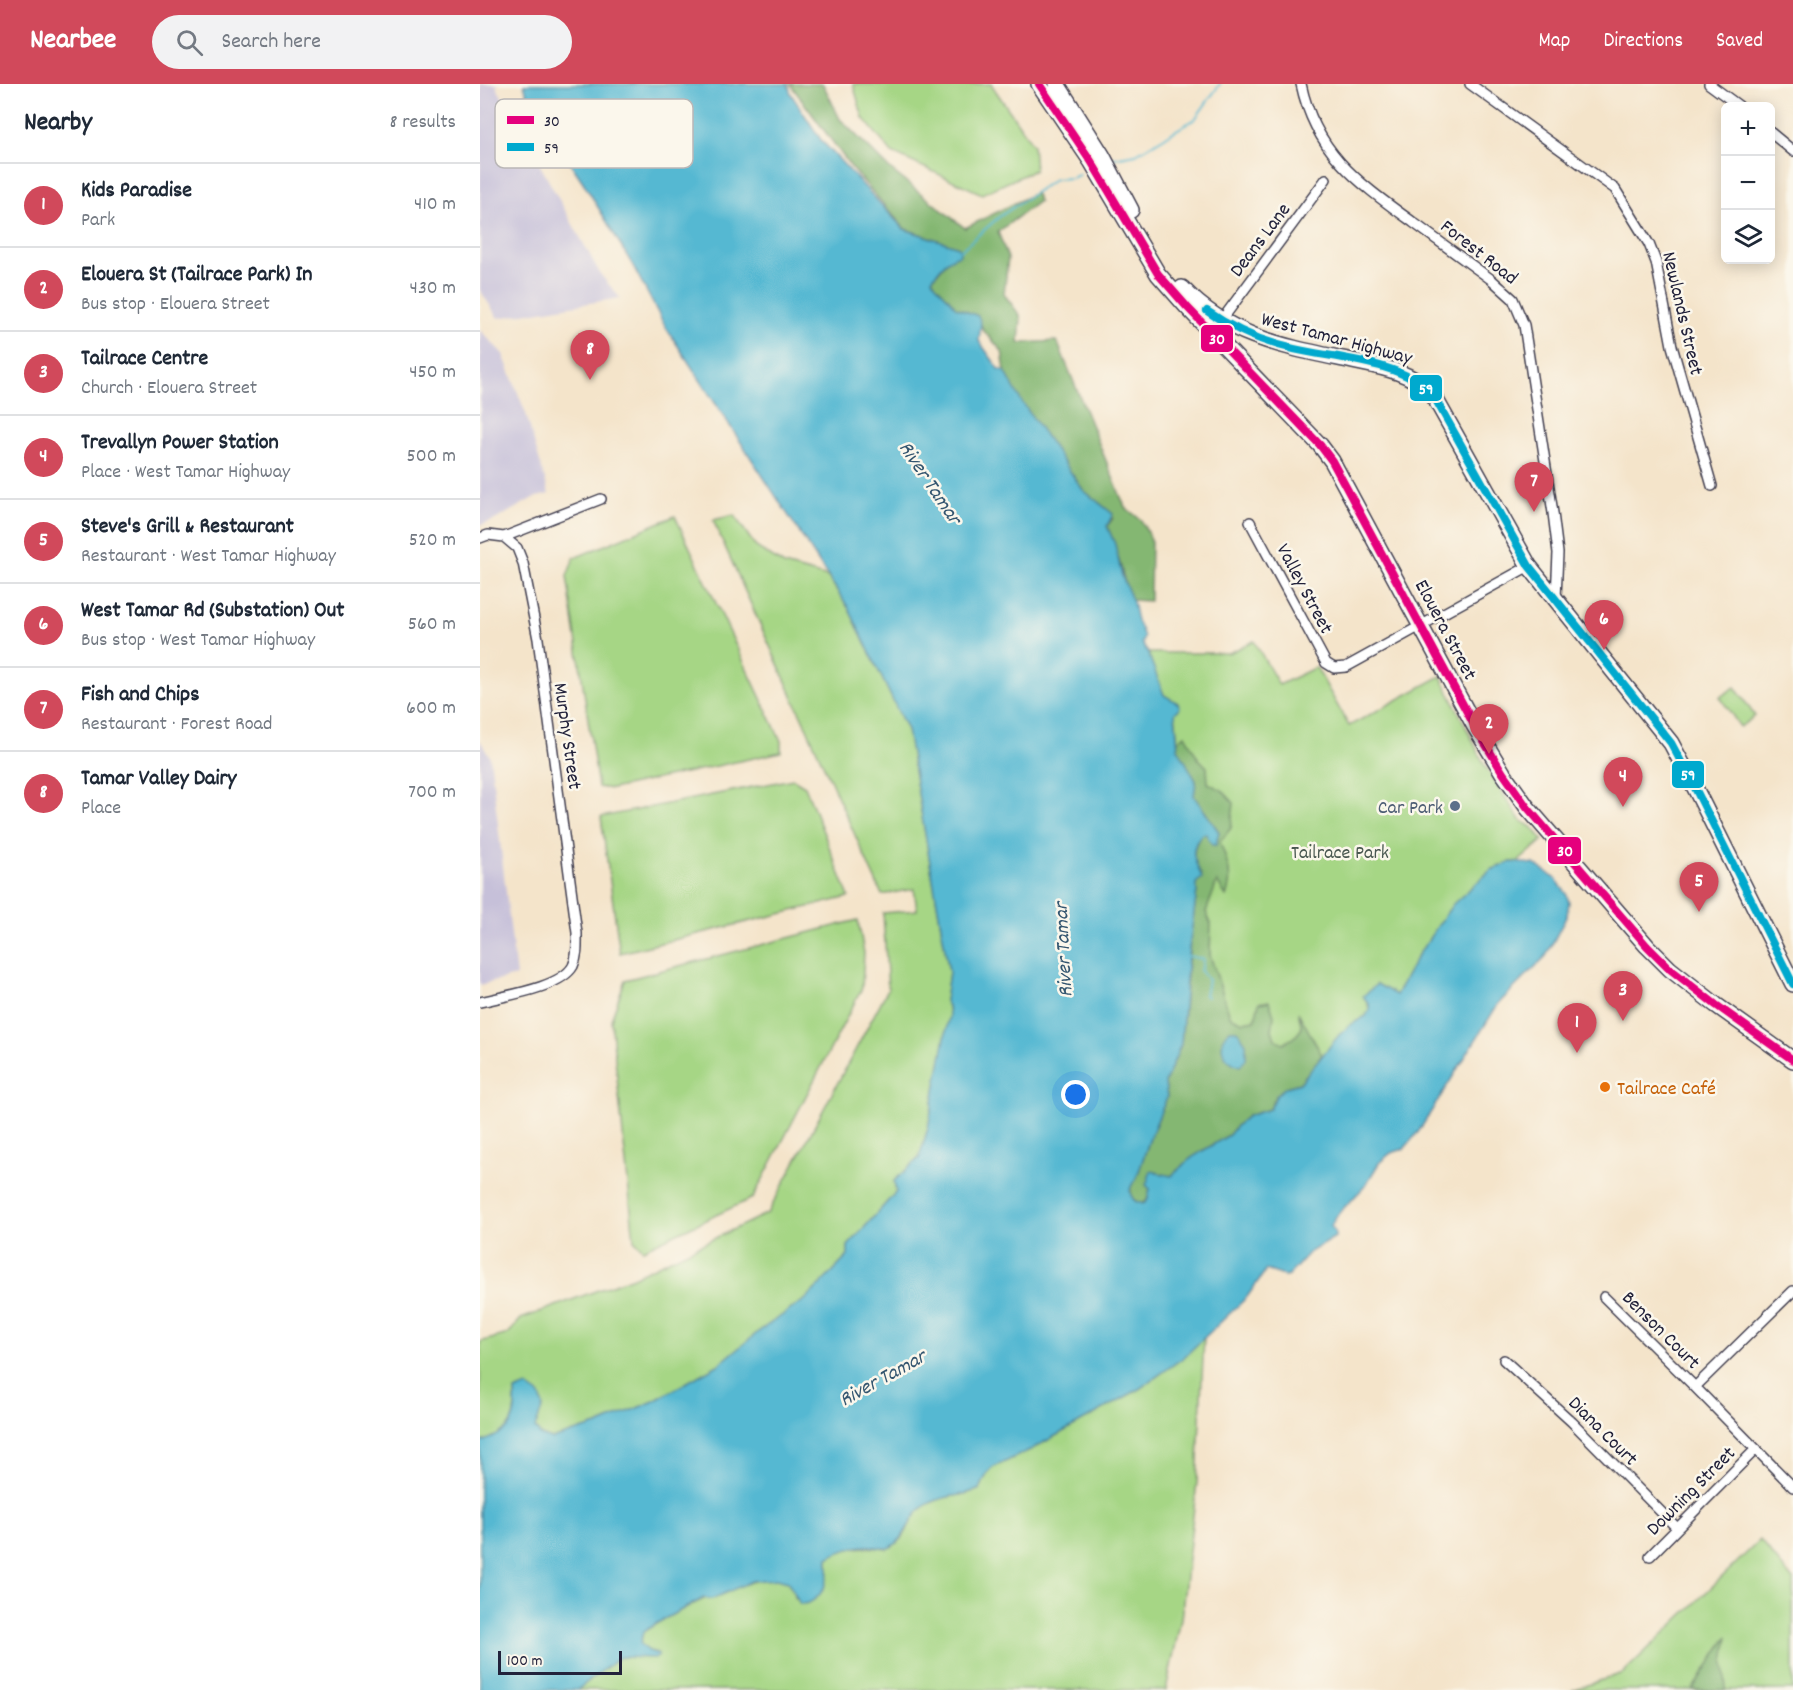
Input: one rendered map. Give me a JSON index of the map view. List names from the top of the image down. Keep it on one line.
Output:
{"streets":{"highway":["West Tamar Highway","Elouera Street"],"street":["Deans Lane","Forest Road","Newlands Street","Valley Street","Murphy Street","Benson Court","Diana Court","Downing Street"]},"crossings":[["Deans Lane","West Tamar Highway"],["Forest Road","West Tamar Highway"],["Valley Street","Elouera Street"],["Benson Court","Downing Street"],["Diana Court","Downing Street"]],"water":["River Tamar"],"parks":["Tailrace Park"],"places":["Car Park","Tailrace Café"],"lines":["transit line 30","transit line 59"],"legend":["30","59"],"scale_bar":"100 m","page":{"header":"Nearbee","search":"Search here","nav":["Map","Directions","Saved"],"heading":["Nearby","8 results"],"map_buttons":["+","−"],"list":[{"mark":"1","name":"Kids Paradise","note":"Park","value":"410 m"},{"mark":"2","name":"Elouera St (Tailrace Park) In","note":"Bus stop · Elouera Street","value":"430 m"},{"mark":"3","name":"Tailrace Centre","note":"Church · Elouera Street","value":"450 m"},{"mark":"4","name":"Trevallyn Power Station","note":"Place · West Tamar Highway","value":"500 m"},{"mark":"5","name":"Steve's Grill & Restaurant","note":"Restaurant · West Tamar Highway","value":"520 m"},{"mark":"6","name":"West Tamar Rd (Substation) Out","note":"Bus stop · West Tamar Highway","value":"560 m"},{"mark":"7","name":"Fish and Chips","note":"Restaurant · Forest Road","value":"600 m"},{"mark":"8","name":"Tamar Valley Dairy","note":"Place","value":"700 m"}],"pins":["8","7","6","2","4","5","3","1"],"scale":"100 m"}}
